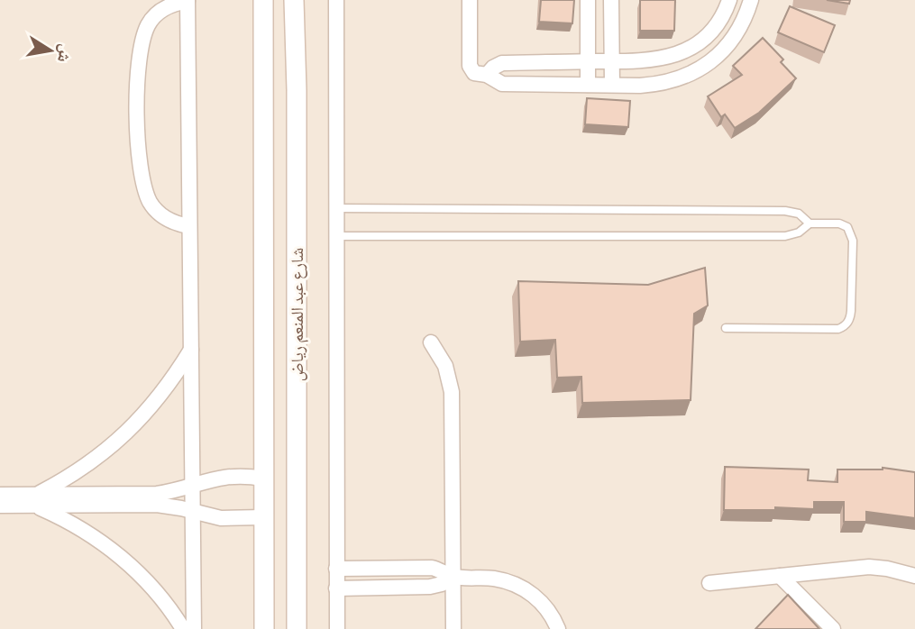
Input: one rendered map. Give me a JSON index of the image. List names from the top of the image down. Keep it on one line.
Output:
{"streets":{"street":["شارع عبد المنعم رياض"]},"north":"right"}
